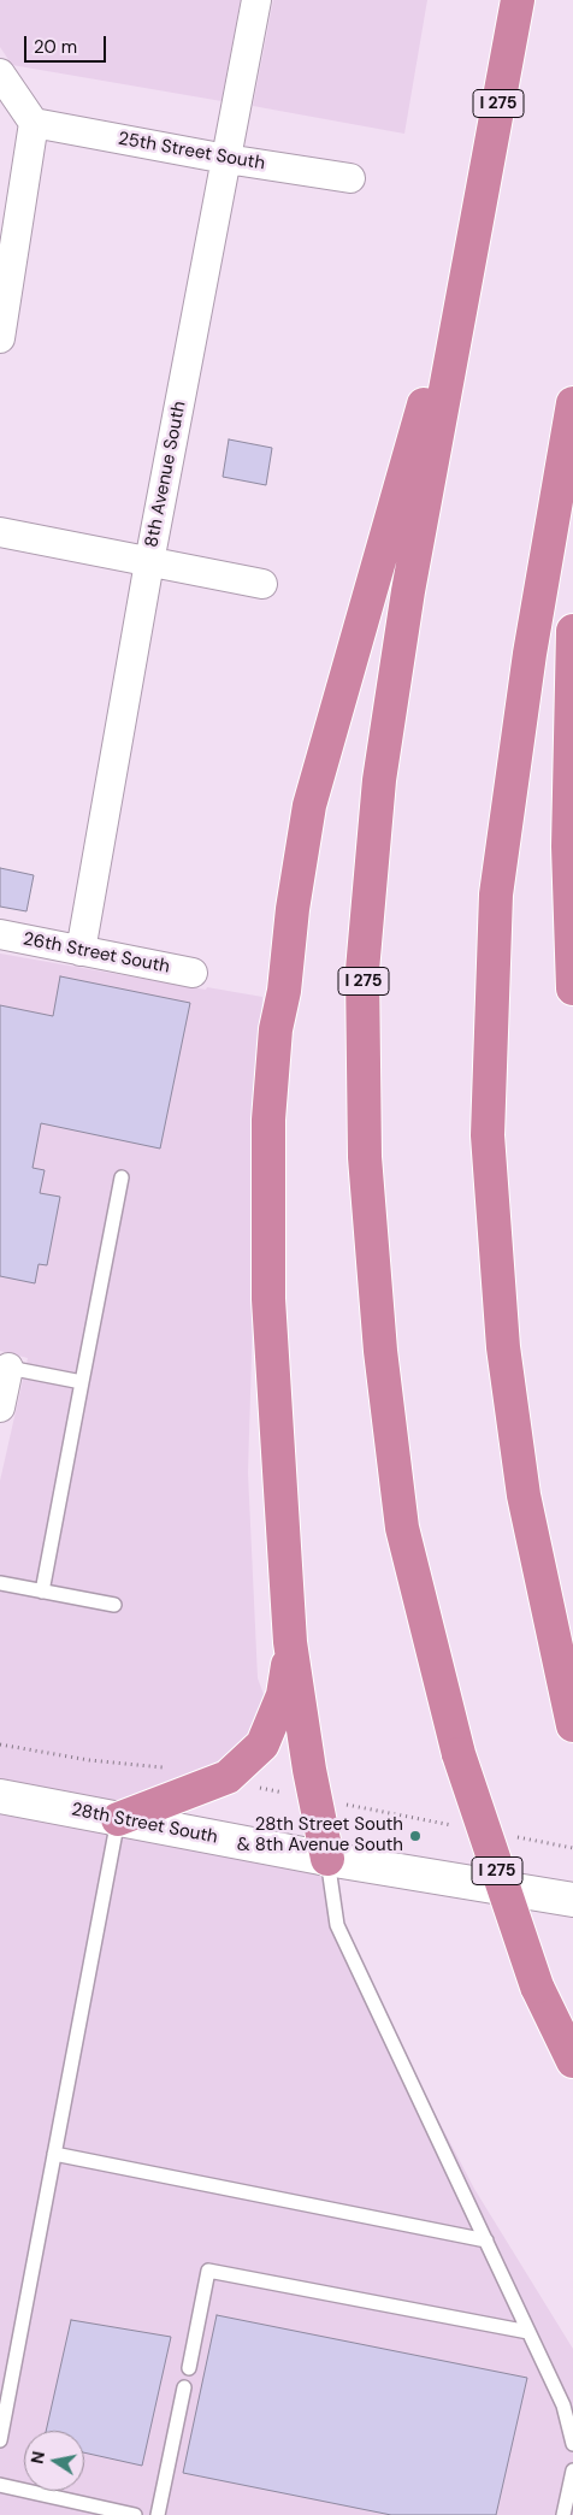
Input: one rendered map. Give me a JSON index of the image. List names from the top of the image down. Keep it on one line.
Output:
{"streets":{"highway":["I 275"],"street":["25th Street South","8th Avenue South","26th Street South","28th Street South"]},"crossings":[["25th Street South","8th Avenue South"],["8th Avenue South","26th Street South"]],"places":["28th Street South & 8th Avenue South"],"scale_bar":"20 m","north":"left"}
